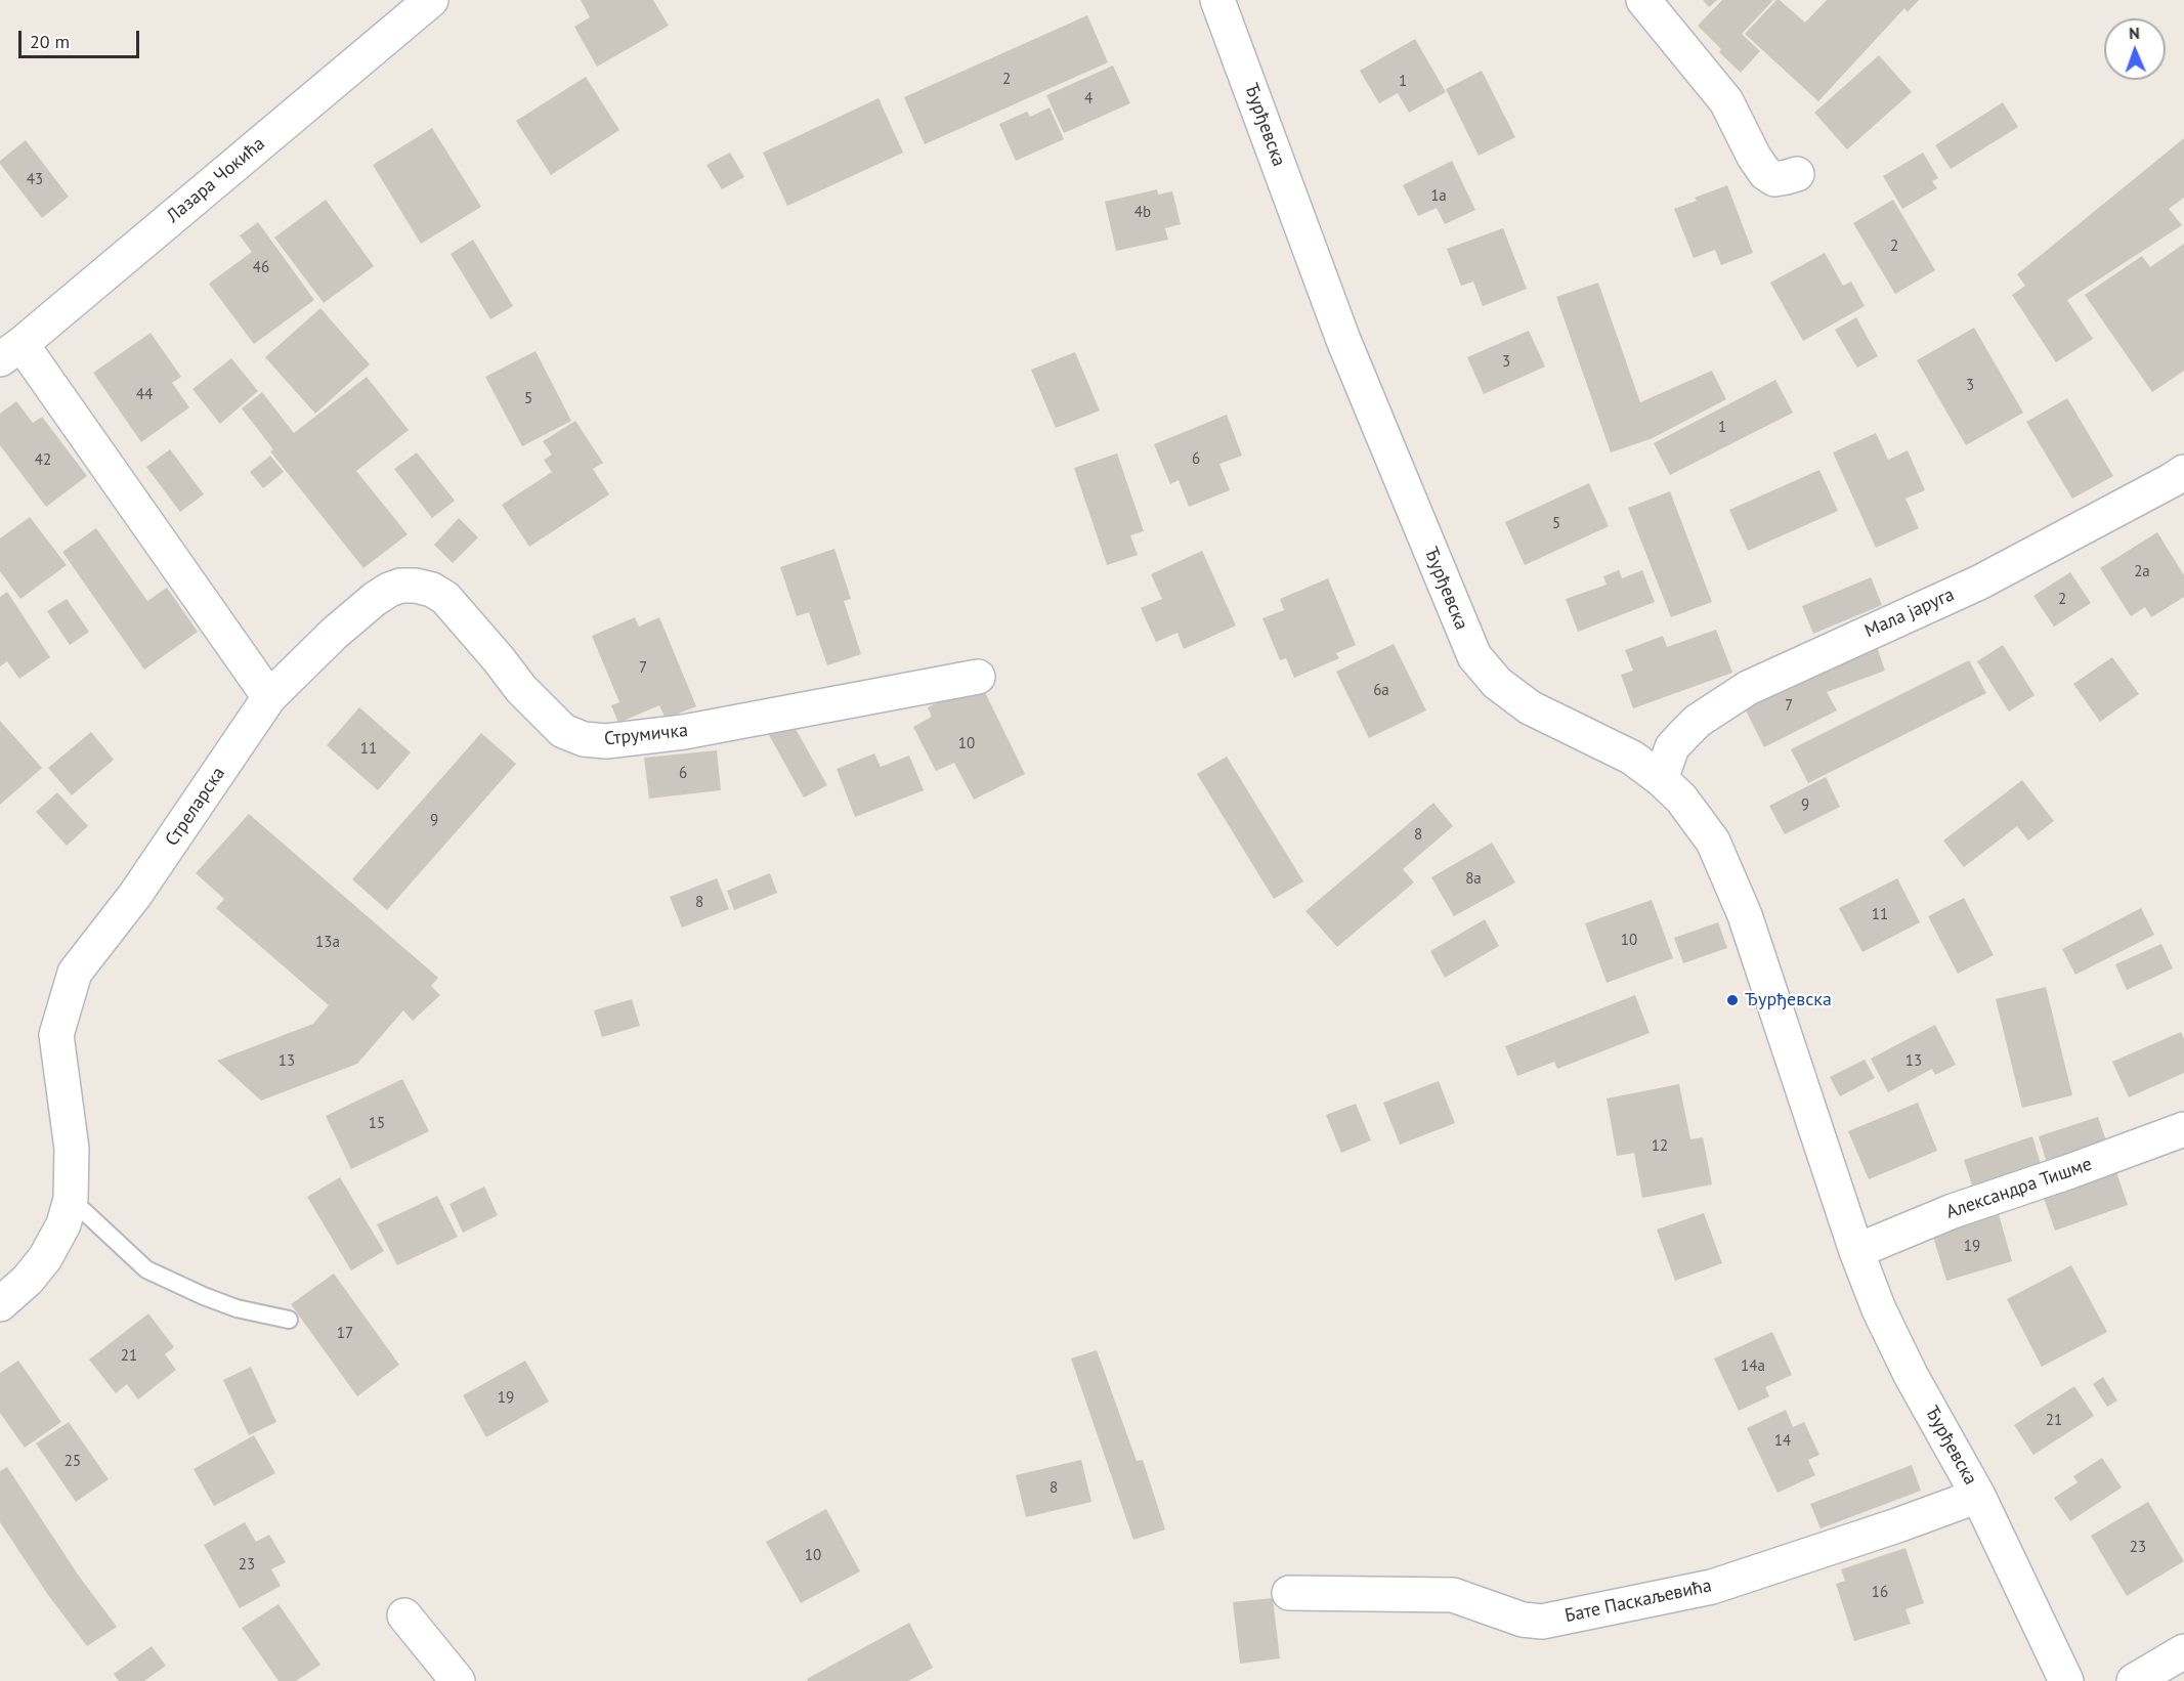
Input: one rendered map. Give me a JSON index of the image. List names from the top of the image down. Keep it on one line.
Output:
{"streets":{"street":["Ђурђевска","Лазара Чокића","Мала јаруга","Струмичка","Стреларска","Александра Тишме","Бате Паскаљевића"]},"crossings":[["Ђурђевска","Мала јаруга"],["Ђурђевска","Александра Тишме"],["Ђурђевска","Бате Паскаљевића"],["Струмичка","Стреларска"]],"places":["Ђурђевска"],"house_numbers":["2","1","4","43","1a","4b","2","46","3","3","44","5","1","6","42","5","2a","2","7","6a","7","10","11","6","9","9","8","8a","8","11","10","13a","13","13","15","12","19","17","21","14a","19","21","14","25","8","23","10","23","16"],"scale_bar":"20 m","north":"top"}
